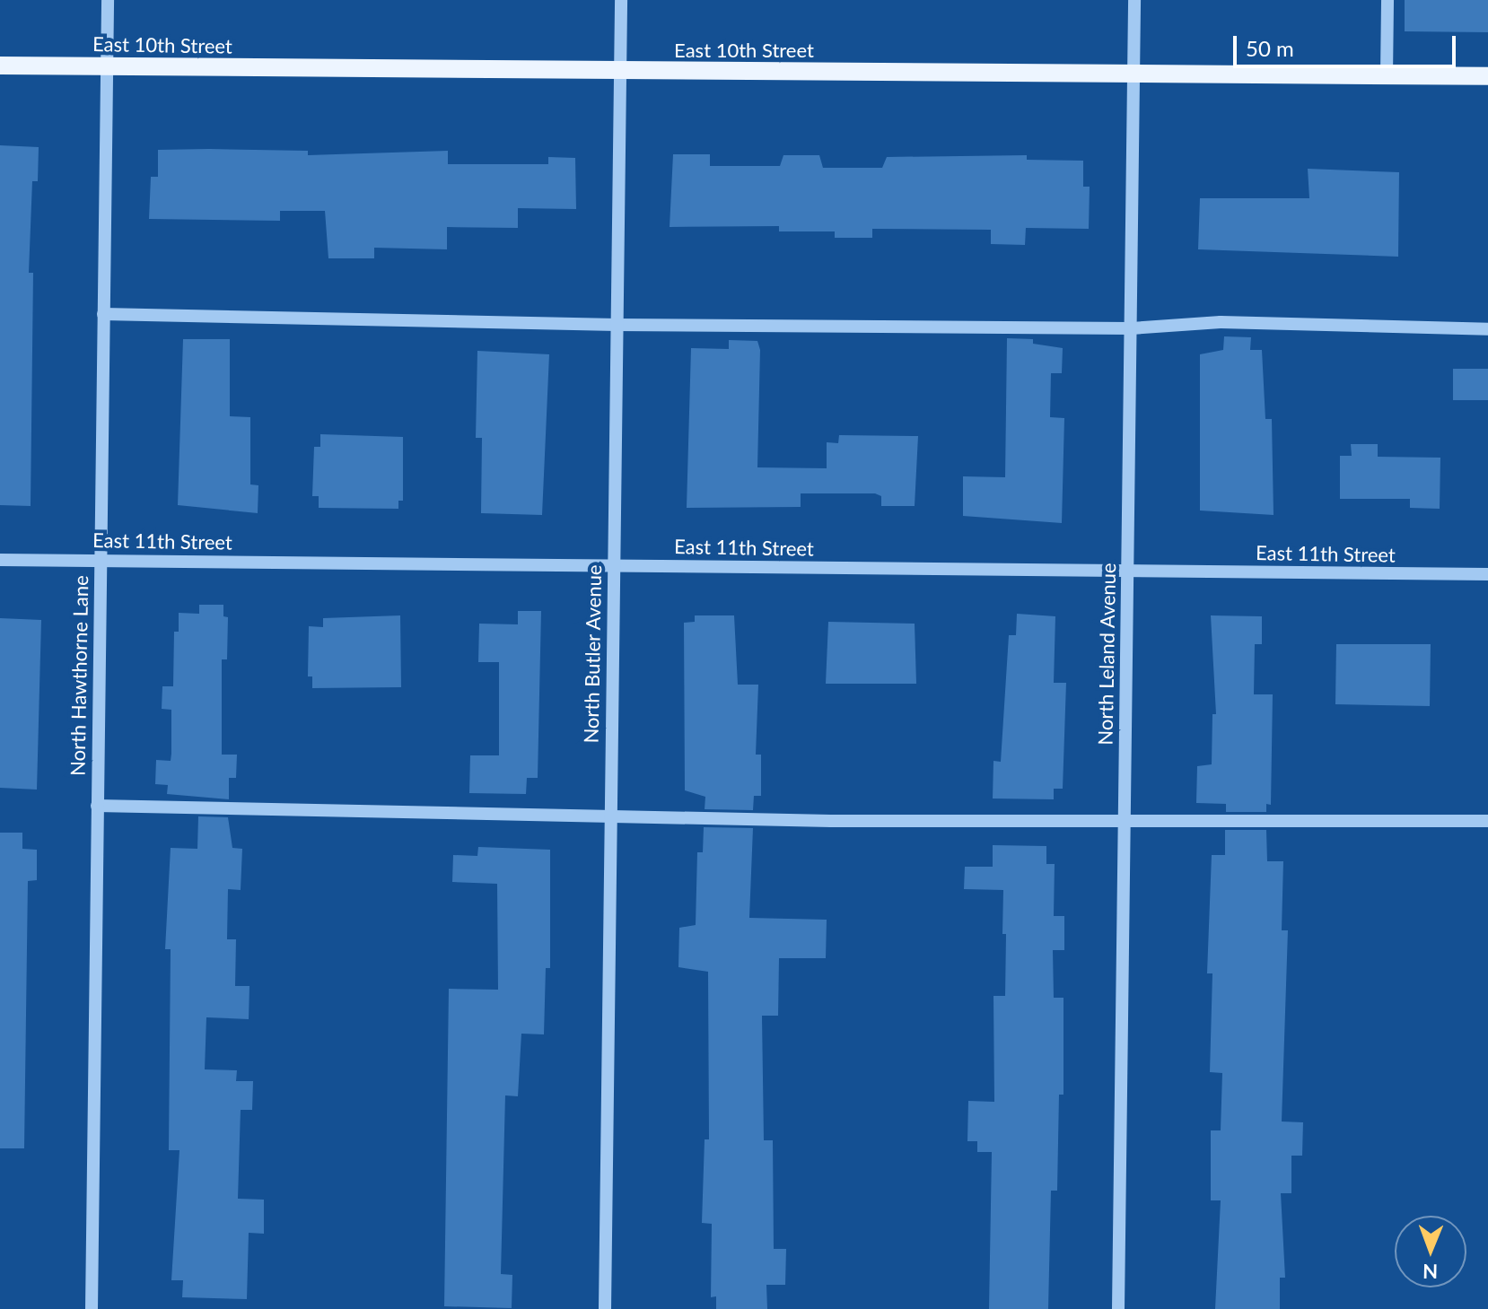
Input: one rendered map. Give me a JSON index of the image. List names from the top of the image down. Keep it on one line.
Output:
{"streets":{"main road":["East 10th Street"],"street":["East 11th Street","North Butler Avenue","North Leland Avenue","North Hawthorne Lane"]},"crossings":[["East 10th Street","North Butler Avenue"],["East 10th Street","North Leland Avenue"],["East 10th Street","North Hawthorne Lane"],["East 11th Street","North Butler Avenue"],["East 11th Street","North Leland Avenue"],["East 11th Street","North Hawthorne Lane"]],"scale_bar":"50 m","north":"bottom"}
